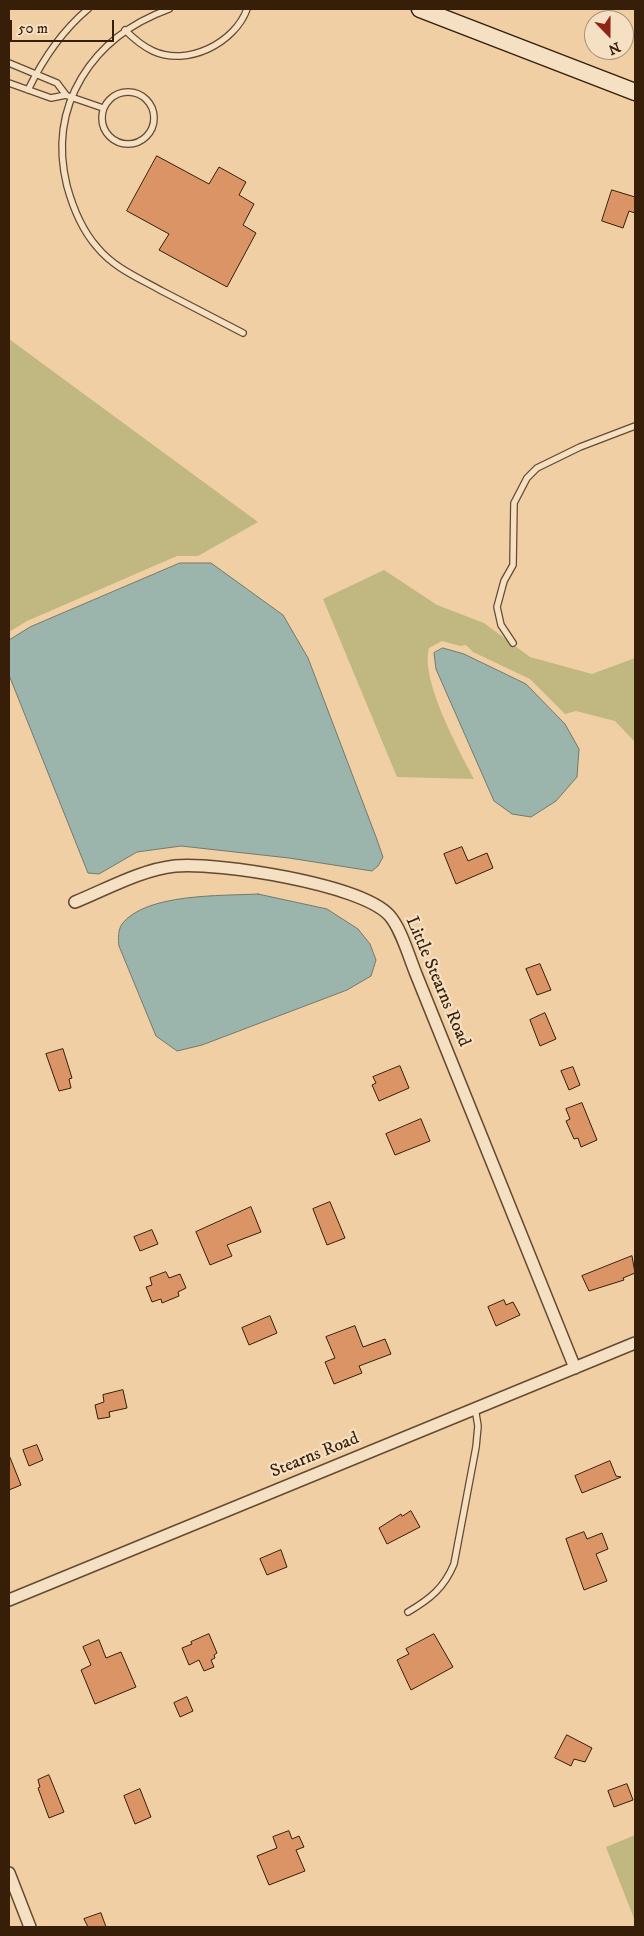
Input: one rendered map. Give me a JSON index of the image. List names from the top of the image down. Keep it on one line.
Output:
{"streets":{"street":["Little Stearns Road","Stearns Road"]},"crossings":[["Little Stearns Road","Stearns Road"]],"scale_bar":"50 m","north":"bottom"}
